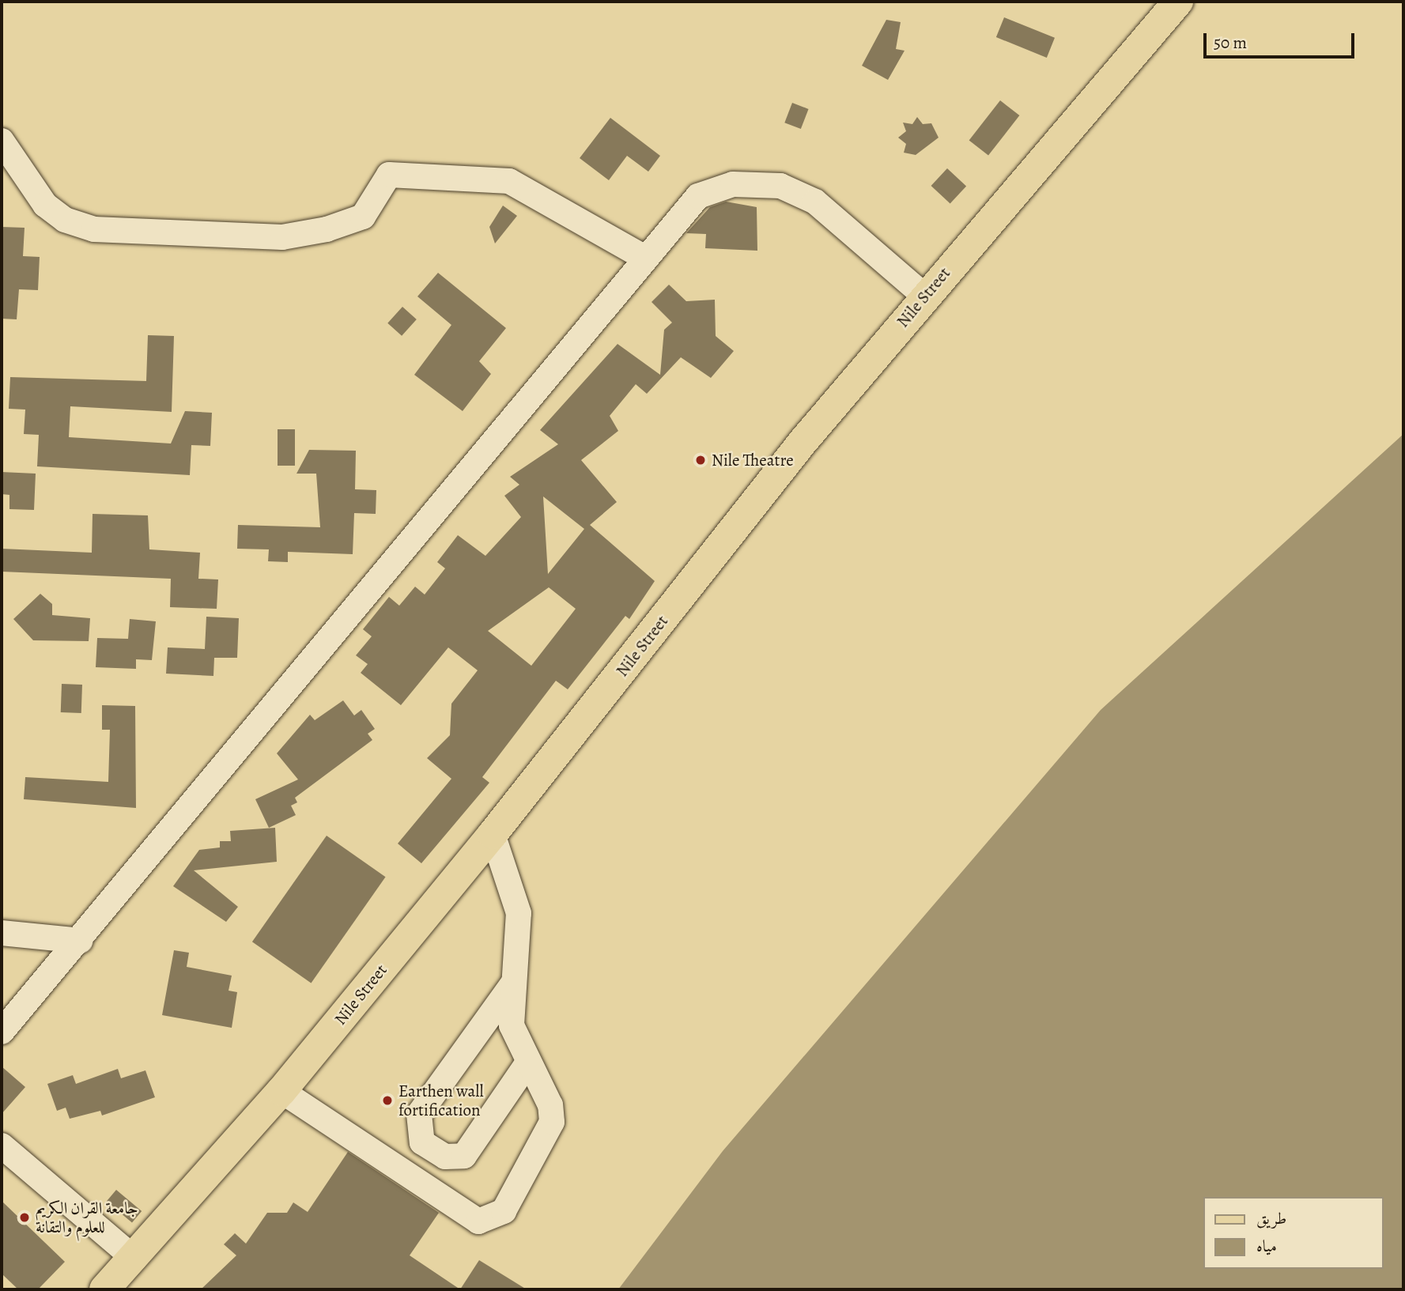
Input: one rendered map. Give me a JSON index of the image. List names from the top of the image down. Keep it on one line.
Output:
{"streets":{"main road":["Nile Street"]},"places":["Nile Theatre","Earthen wall fortification","جامعة القران الكريم للعلوم والتقانة"],"legend":["طريق","مياه"],"scale_bar":"50 m"}
